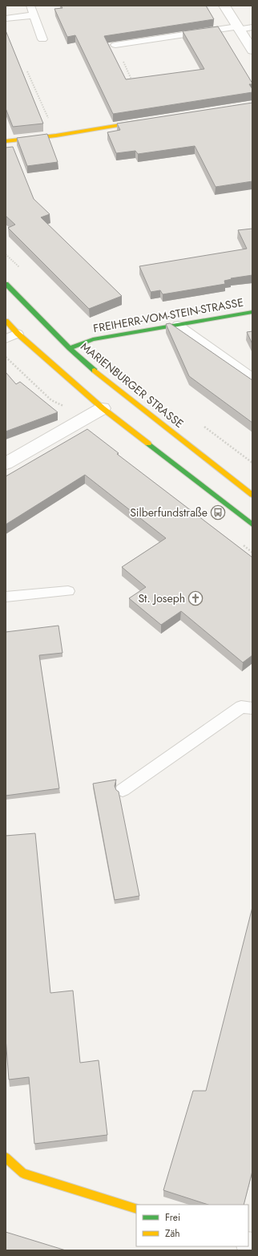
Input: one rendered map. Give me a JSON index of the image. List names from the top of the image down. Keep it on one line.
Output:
{"streets":{"main road":["FREIHERR-VOM-STEIN-STRASSE","MARIENBURGER STRASSE"]},"crossings":[["FREIHERR-VOM-STEIN-STRASSE","MARIENBURGER STRASSE"]],"places":{"bus stop":["Silberfundstraße"],"church":["St. Joseph"]},"legend":["Frei","Zäh"]}
